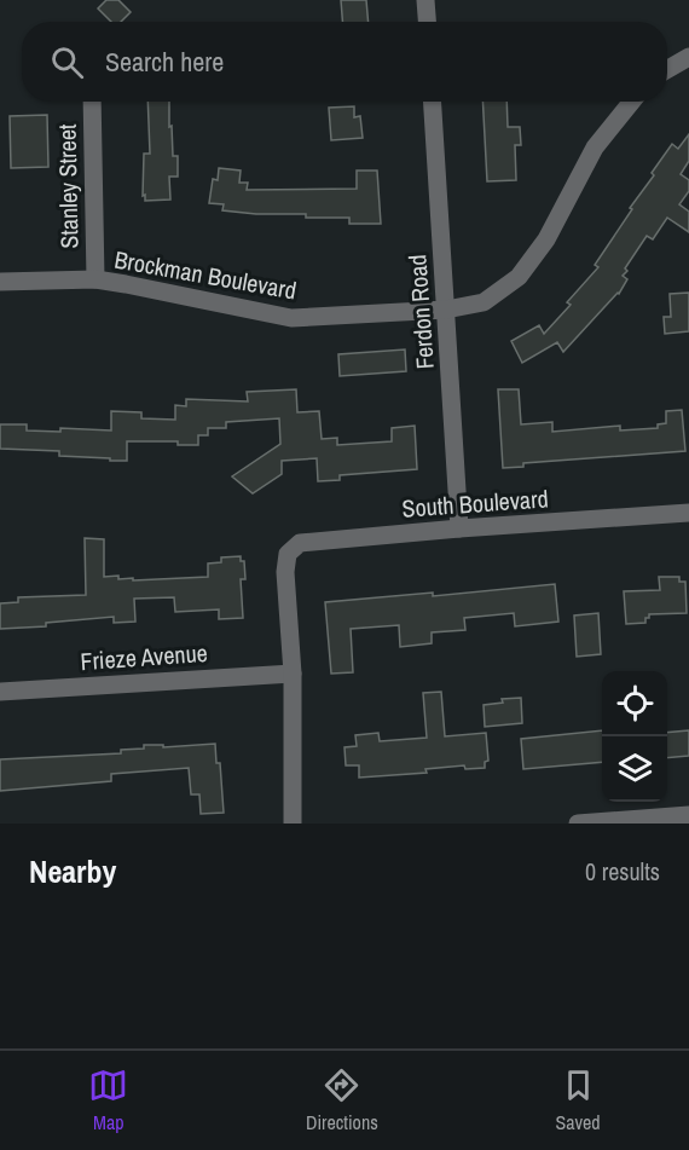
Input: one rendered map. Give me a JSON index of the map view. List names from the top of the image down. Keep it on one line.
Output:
{"streets":{"street":["Stanley Street","Brockman Boulevard","Ferdon Road","South Boulevard","Frieze Avenue"]},"crossings":[["Stanley Street","Brockman Boulevard"],["Brockman Boulevard","Ferdon Road"],["Ferdon Road","South Boulevard"],["South Boulevard","Frieze Avenue"]],"page":{"search":"Search here","heading":["Nearby","0 results"],"nav":["Map","Directions","Saved"]}}
